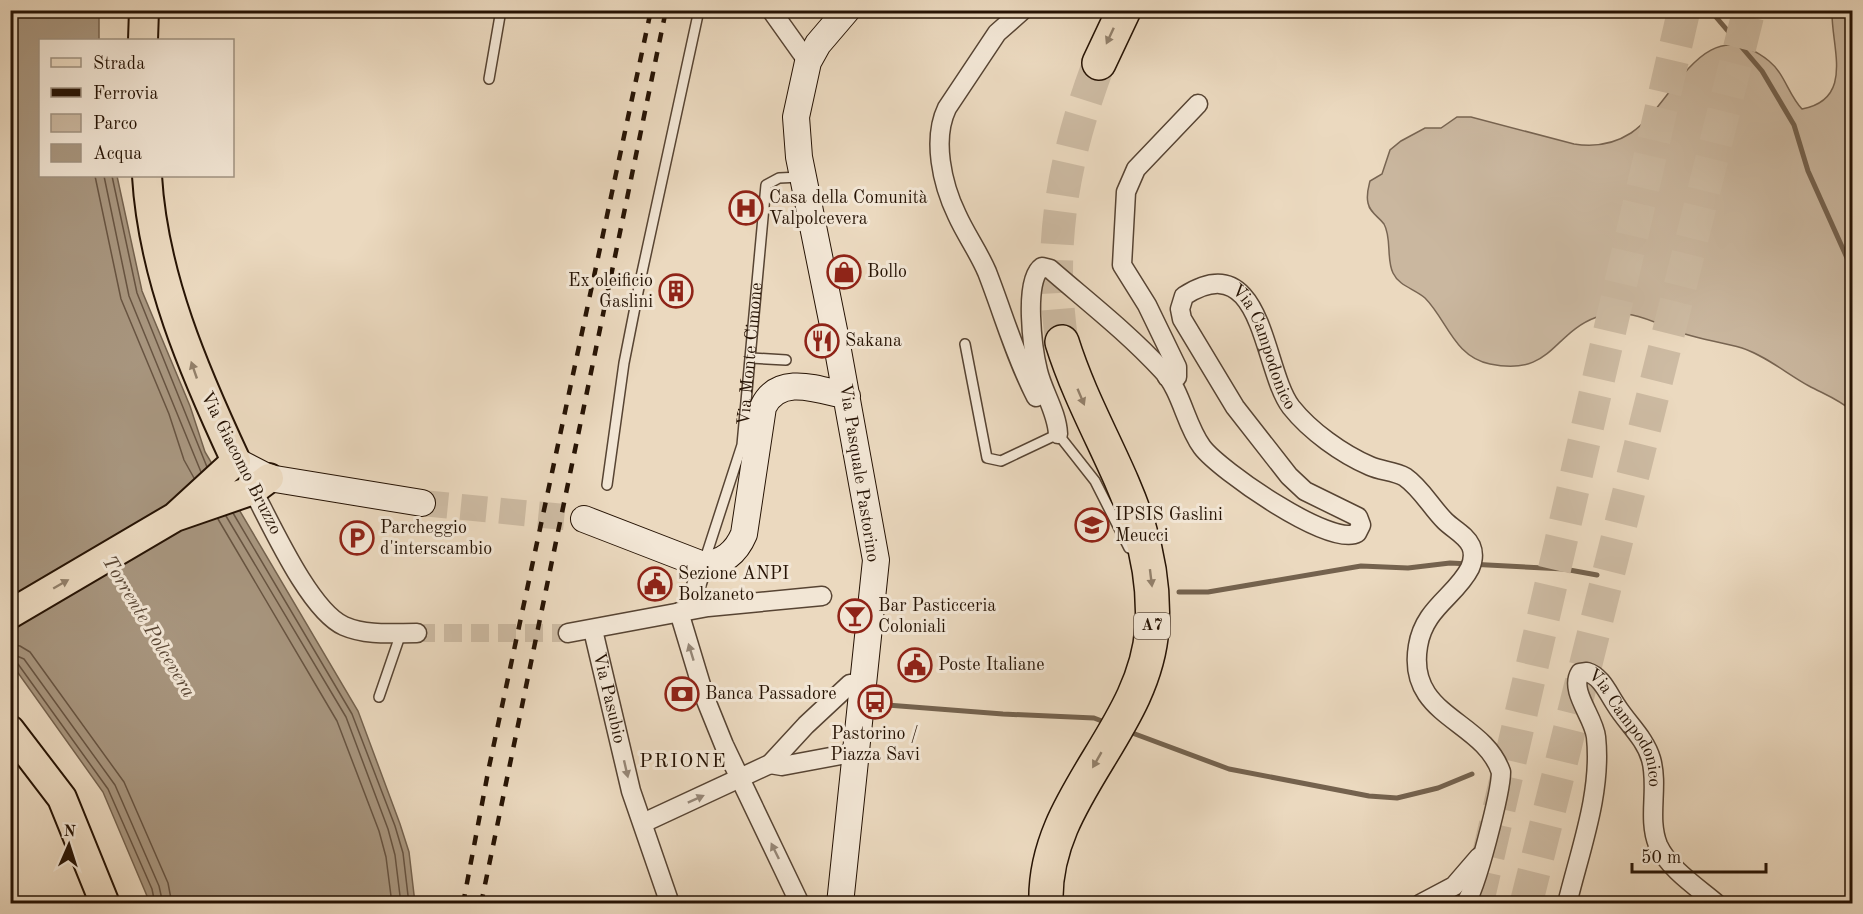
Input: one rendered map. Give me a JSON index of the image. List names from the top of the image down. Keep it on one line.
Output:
{"streets":{"highway":["A7"],"main road":["Via Giacomo Bruzzo","Via Pasquale Pastorino"],"street":["Via Campodonico","Via Monte Cimone","Via Pasubio"]},"crossings":[["Via Monte Cimone","Via Pasquale Pastorino"]],"one_way":["Via Giacomo Bruzzo"],"districts":["PRIONE"],"water":["Torrente Polcevera"],"places":{"hospital":["Casa della Comunità Valpolcevera"],"shop":["Bollo"],"building":["Ex oleificio Gaslini"],"restaurant":["Sakana"],"school or university":["IPSIS Gaslini Meucci"],"parking":["Parcheggio d'interscambio"],"public building":["Sezione ANPI Bolzaneto","Poste Italiane"],"bar":["Bar Pasticceria Coloniali"],"bank":["Banca Passadore"],"bus stop":["Pastorino / Piazza Savi"]},"legend":["Strada","Ferrovia","Parco","Acqua"],"scale_bar":"50 m","north":"top"}
